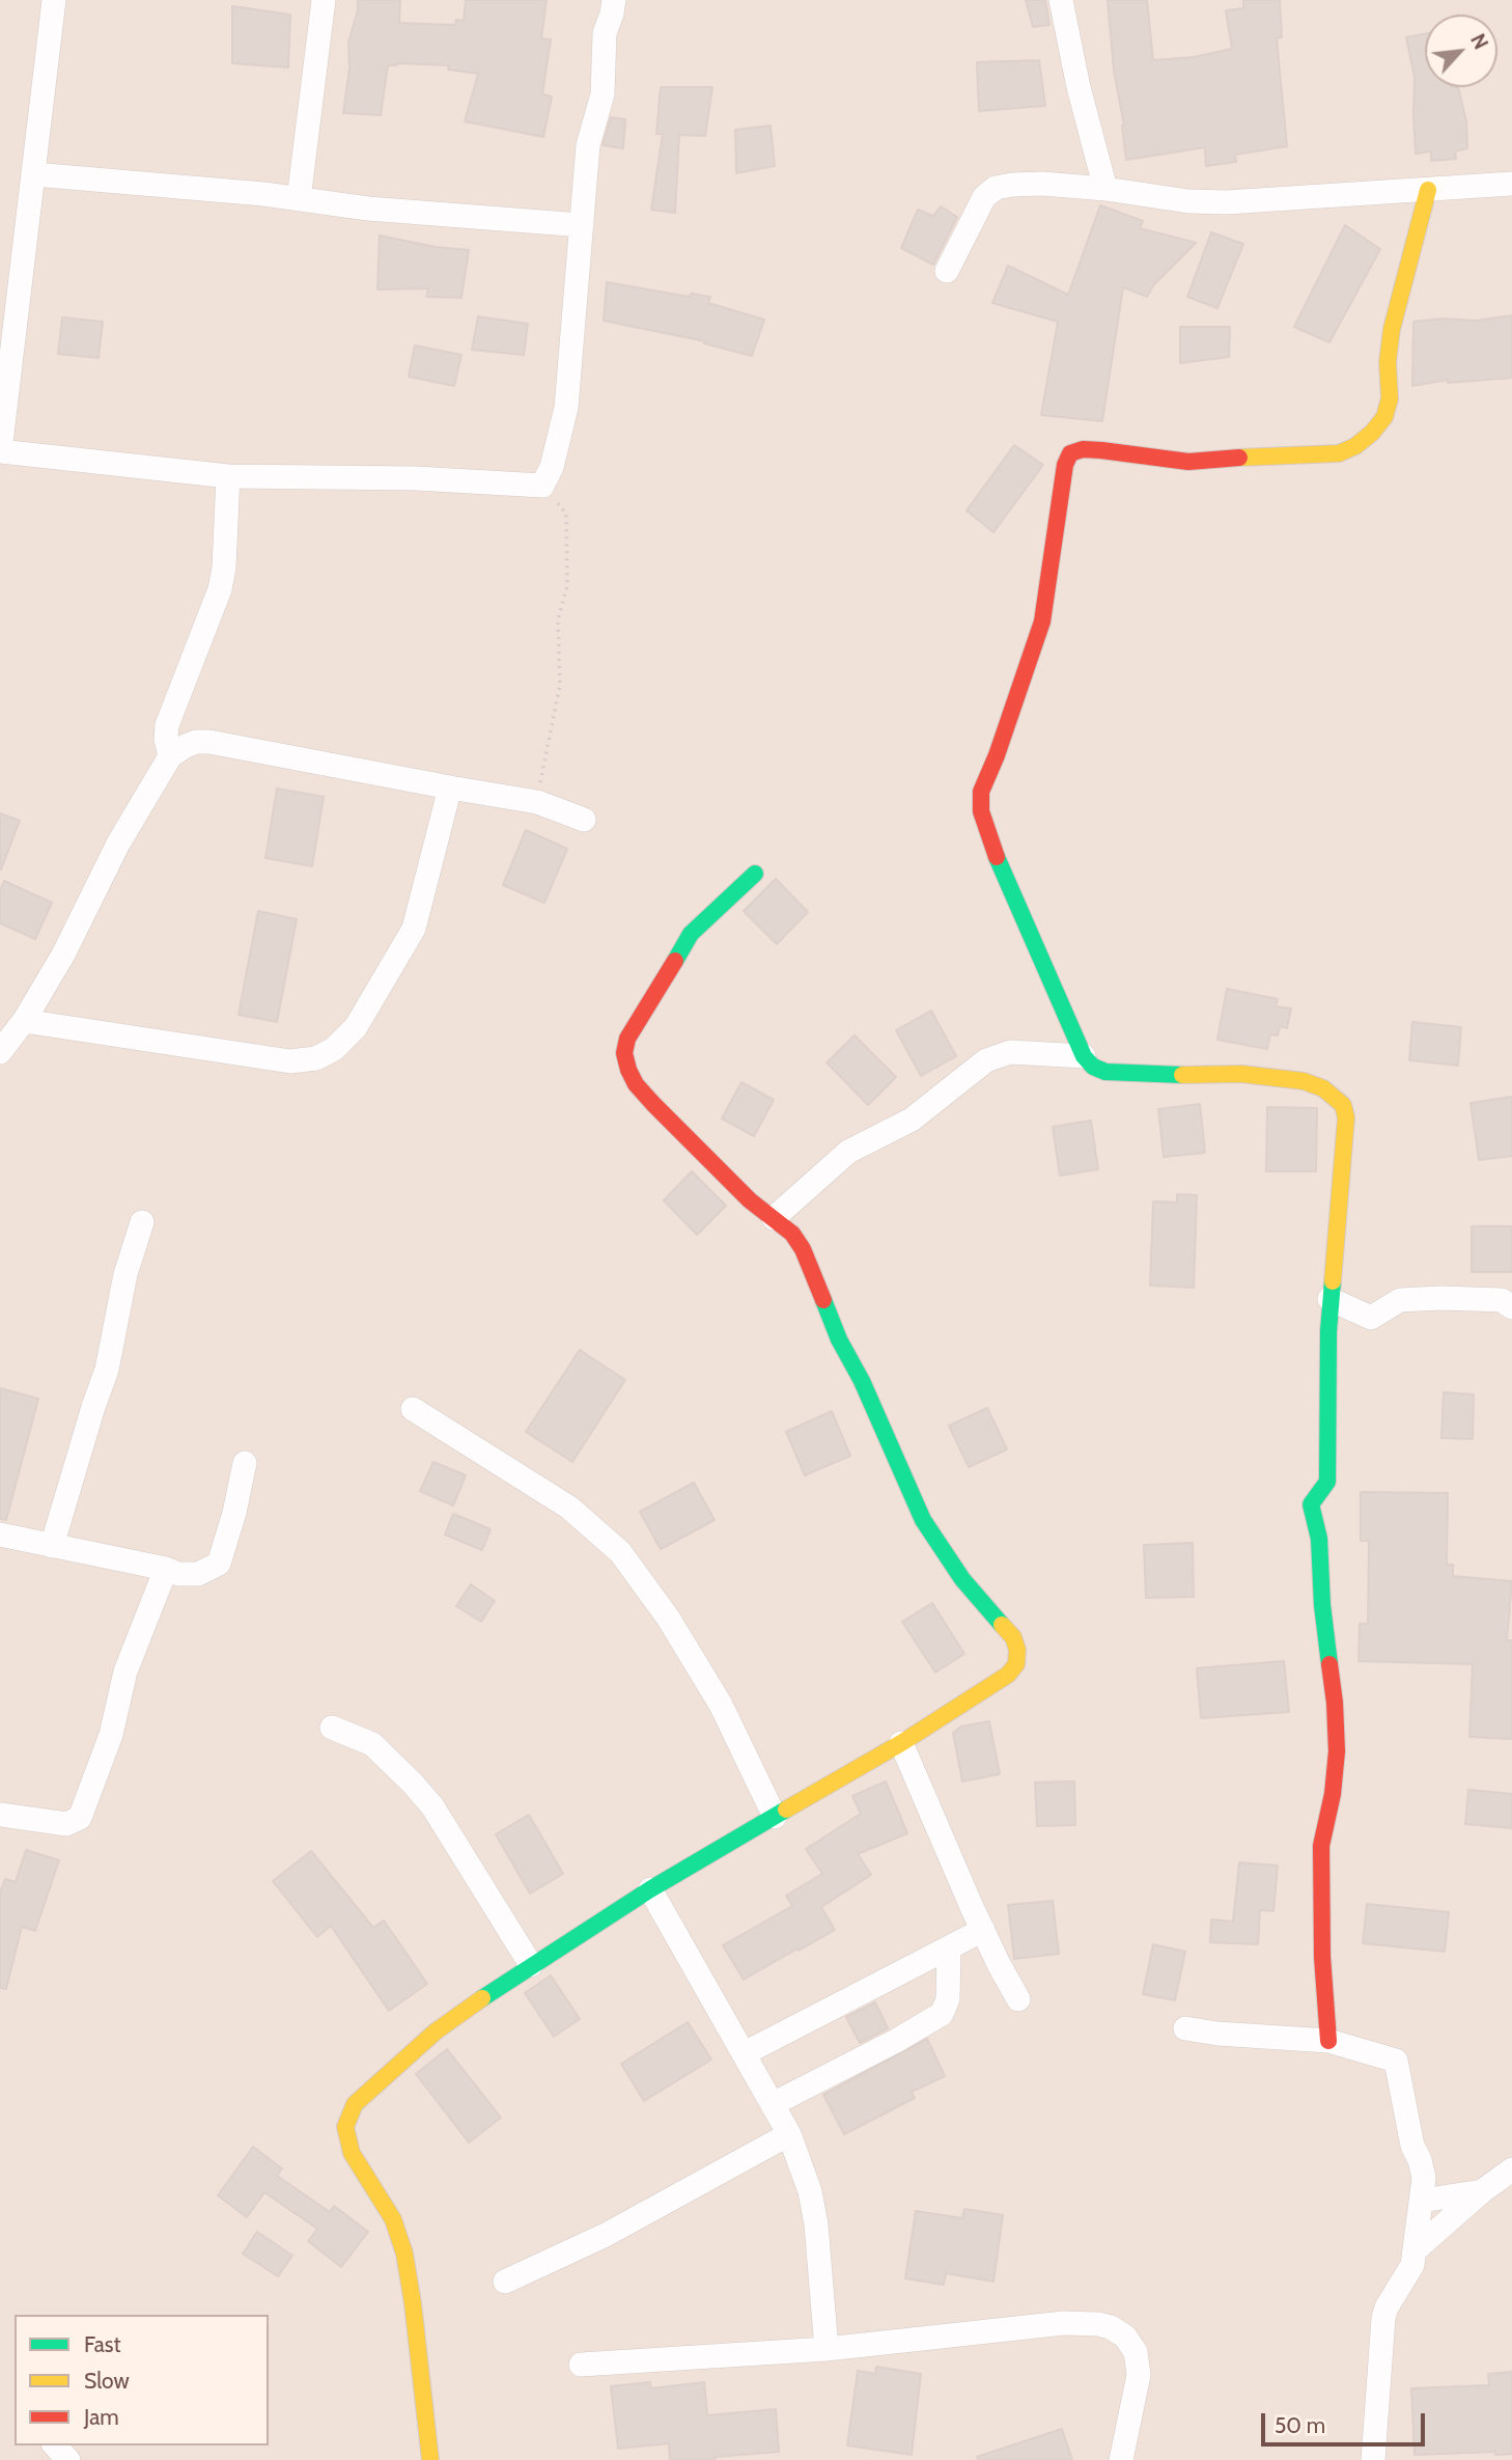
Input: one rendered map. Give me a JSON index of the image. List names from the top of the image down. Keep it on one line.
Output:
{"legend":["Fast","Slow","Jam"],"scale_bar":"50 m","north":"top right"}
